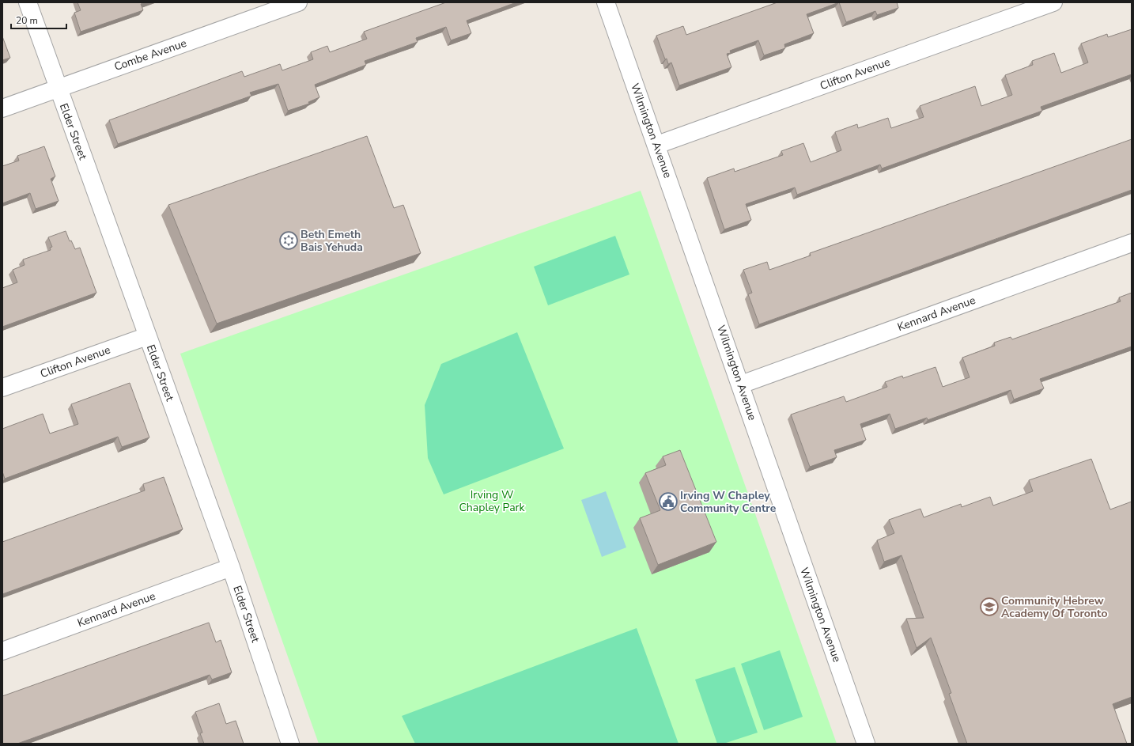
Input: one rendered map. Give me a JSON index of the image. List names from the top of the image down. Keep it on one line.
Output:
{"streets":{"street":["Combe Avenue","Clifton Avenue","Wilmington Avenue","Elder Street","Kennard Avenue"]},"crossings":[["Combe Avenue","Elder Street"],["Clifton Avenue","Wilmington Avenue"],["Clifton Avenue","Elder Street"],["Wilmington Avenue","Kennard Avenue"],["Elder Street","Kennard Avenue"]],"parks":["Irving W Chapley Park"],"places":{"synagogue":["Beth Emeth Bais Yehuda"],"public building":["Irving W Chapley Community Centre"],"school or university":["Community Hebrew Academy Of Toronto"]},"scale_bar":"20 m"}
